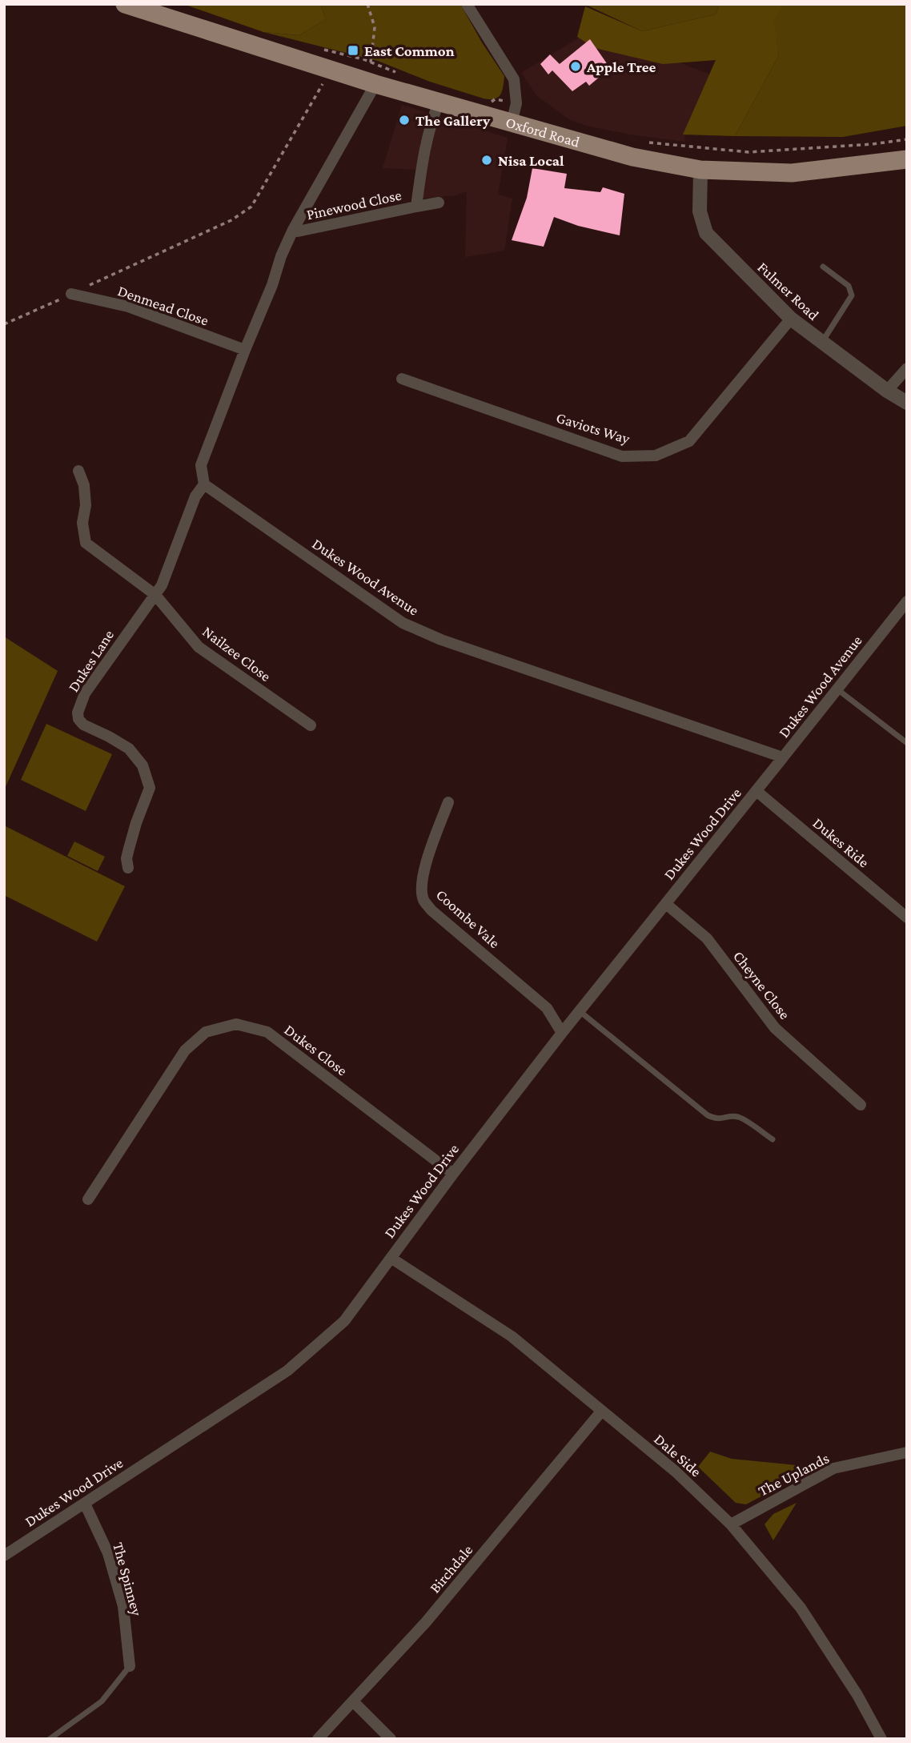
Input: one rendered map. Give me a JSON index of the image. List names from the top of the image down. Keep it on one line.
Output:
{"streets":{"main road":["Oxford Road"],"street":["Pinewood Close","Fulmer Road","Denmead Close","Gaviots Way","Dukes Wood Avenue","Nailzee Close","Dukes Lane","Dukes Wood Drive","Dukes Ride","Coombe Vale","Cheyne Close","Dukes Close","Dale Side","The Uplands","Birchdale","The Spinney"]},"crossings":[["Oxford Road","Pinewood Close"],["Oxford Road","Fulmer Road"],["Fulmer Road","Gaviots Way"],["Dukes Wood Avenue","Dukes Lane"],["Dukes Wood Avenue","Dukes Wood Drive"],["Nailzee Close","Dukes Lane"],["Dukes Wood Drive","Dukes Ride"],["Dukes Wood Drive","Coombe Vale"],["Dukes Wood Drive","Cheyne Close"],["Dukes Wood Drive","Dukes Close"],["Dukes Wood Drive","Dale Side"],["Dukes Wood Drive","The Spinney"],["Dale Side","The Uplands"],["Dale Side","Birchdale"]],"places":{"transit":["East Common"],"other":["Apple Tree","The Gallery","Nisa Local"]}}
